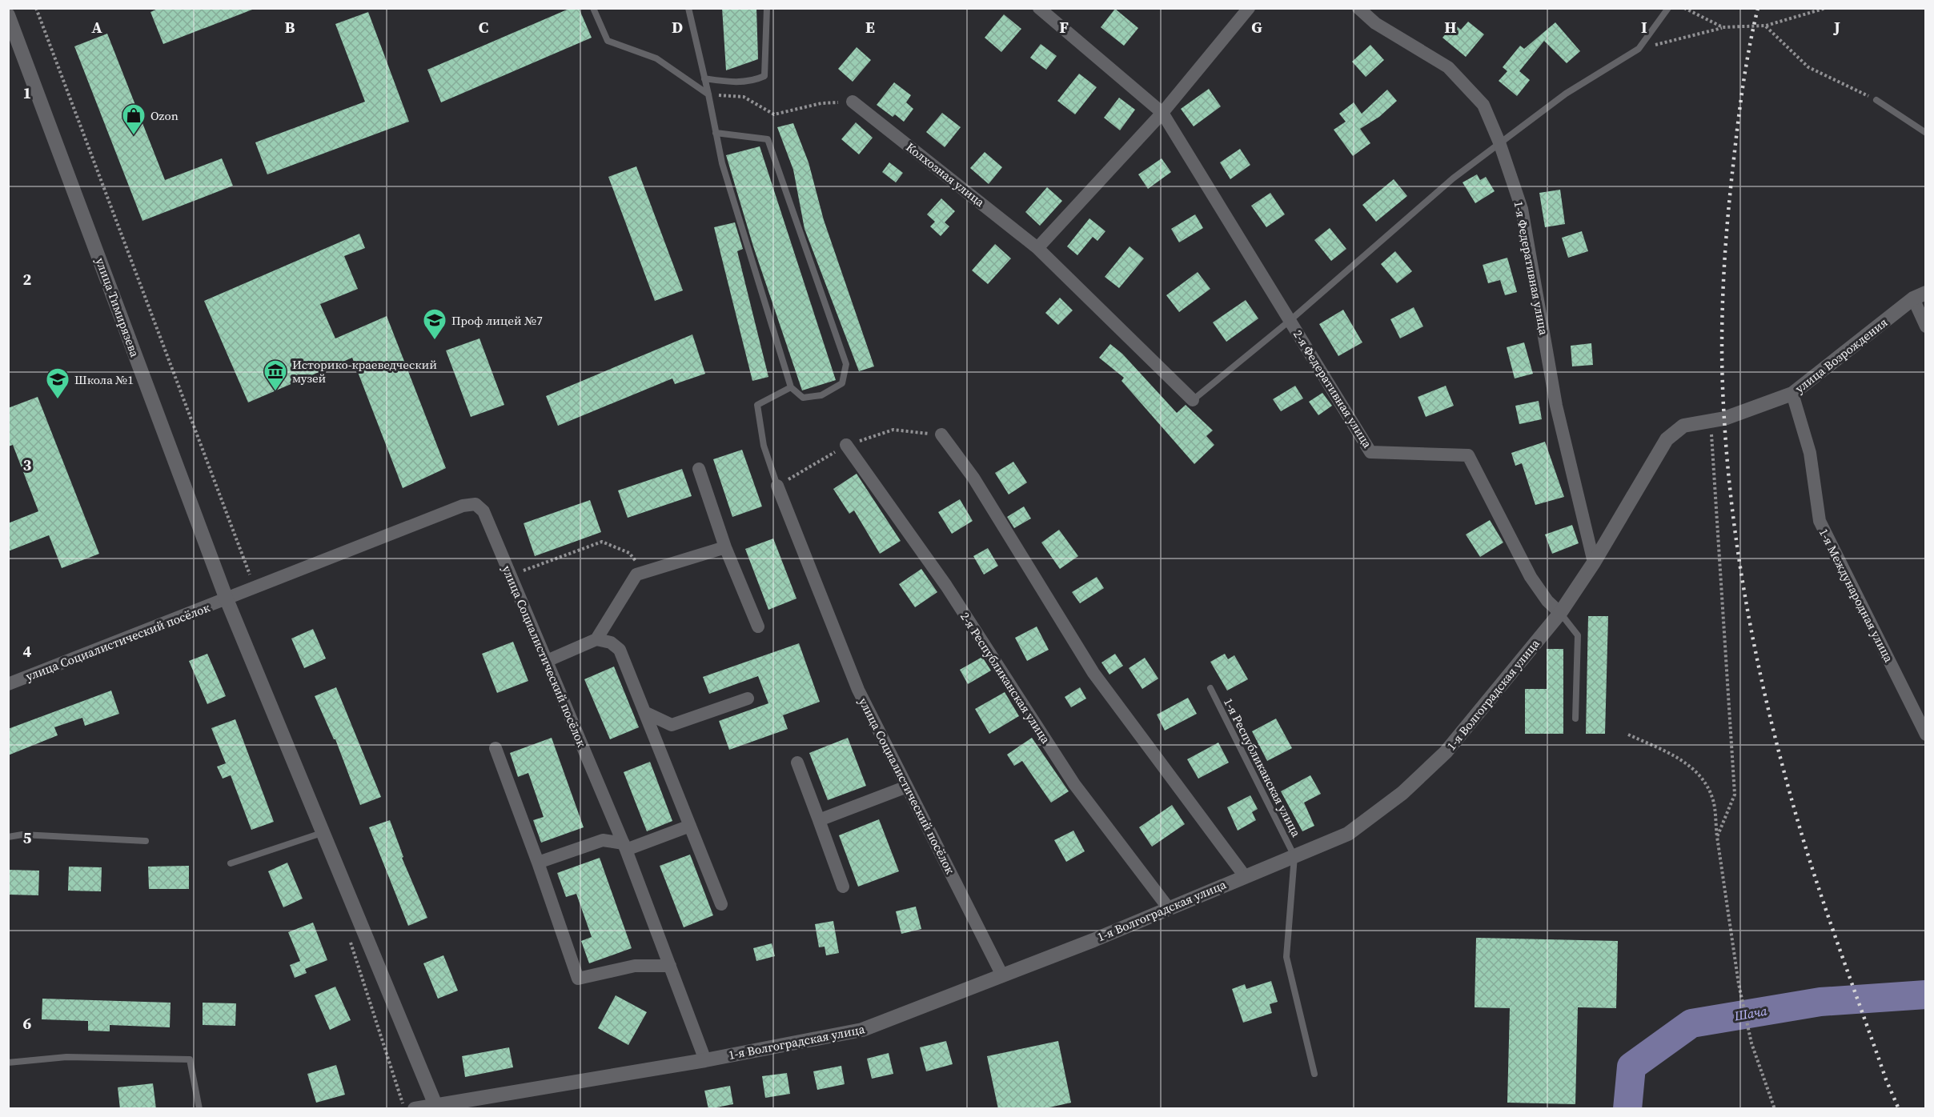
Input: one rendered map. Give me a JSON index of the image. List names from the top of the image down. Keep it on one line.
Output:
{"streets":{"street":["Колхозная улица","1-я Федеративная улица","улица Тимирязева","улица Возрождения","2-я Федеративная улица","1-я Международная улица","улица Социалистический посёлок","2-я Республиканская улица","1-я Волгоградская улица"],"lane":["1-я Республиканская улица"]},"crossings":[["1-я Федеративная улица","1-я Волгоградская улица"],["улица Тимирязева","улица Социалистический посёлок"],["улица Возрождения","1-я Международная улица"],["улица Возрождения","1-я Волгоградская улица"],["2-я Федеративная улица","1-я Волгоградская улица"],["улица Социалистический посёлок","1-я Волгоградская улица"],["2-я Республиканская улица","1-я Волгоградская улица"],["1-я Волгоградская улица","1-я Республиканская улица"]],"water":["Шача"],"places":{"shop":["Ozon"],"school or university":["Проф лицей №7","Школа №1"],"museum":["Историко-краеведческий музей"]},"grid":{"columns":["A","B","C","D","E","F","G","H","I","J"],"rows":["1","2","3","4","5","6"]}}
